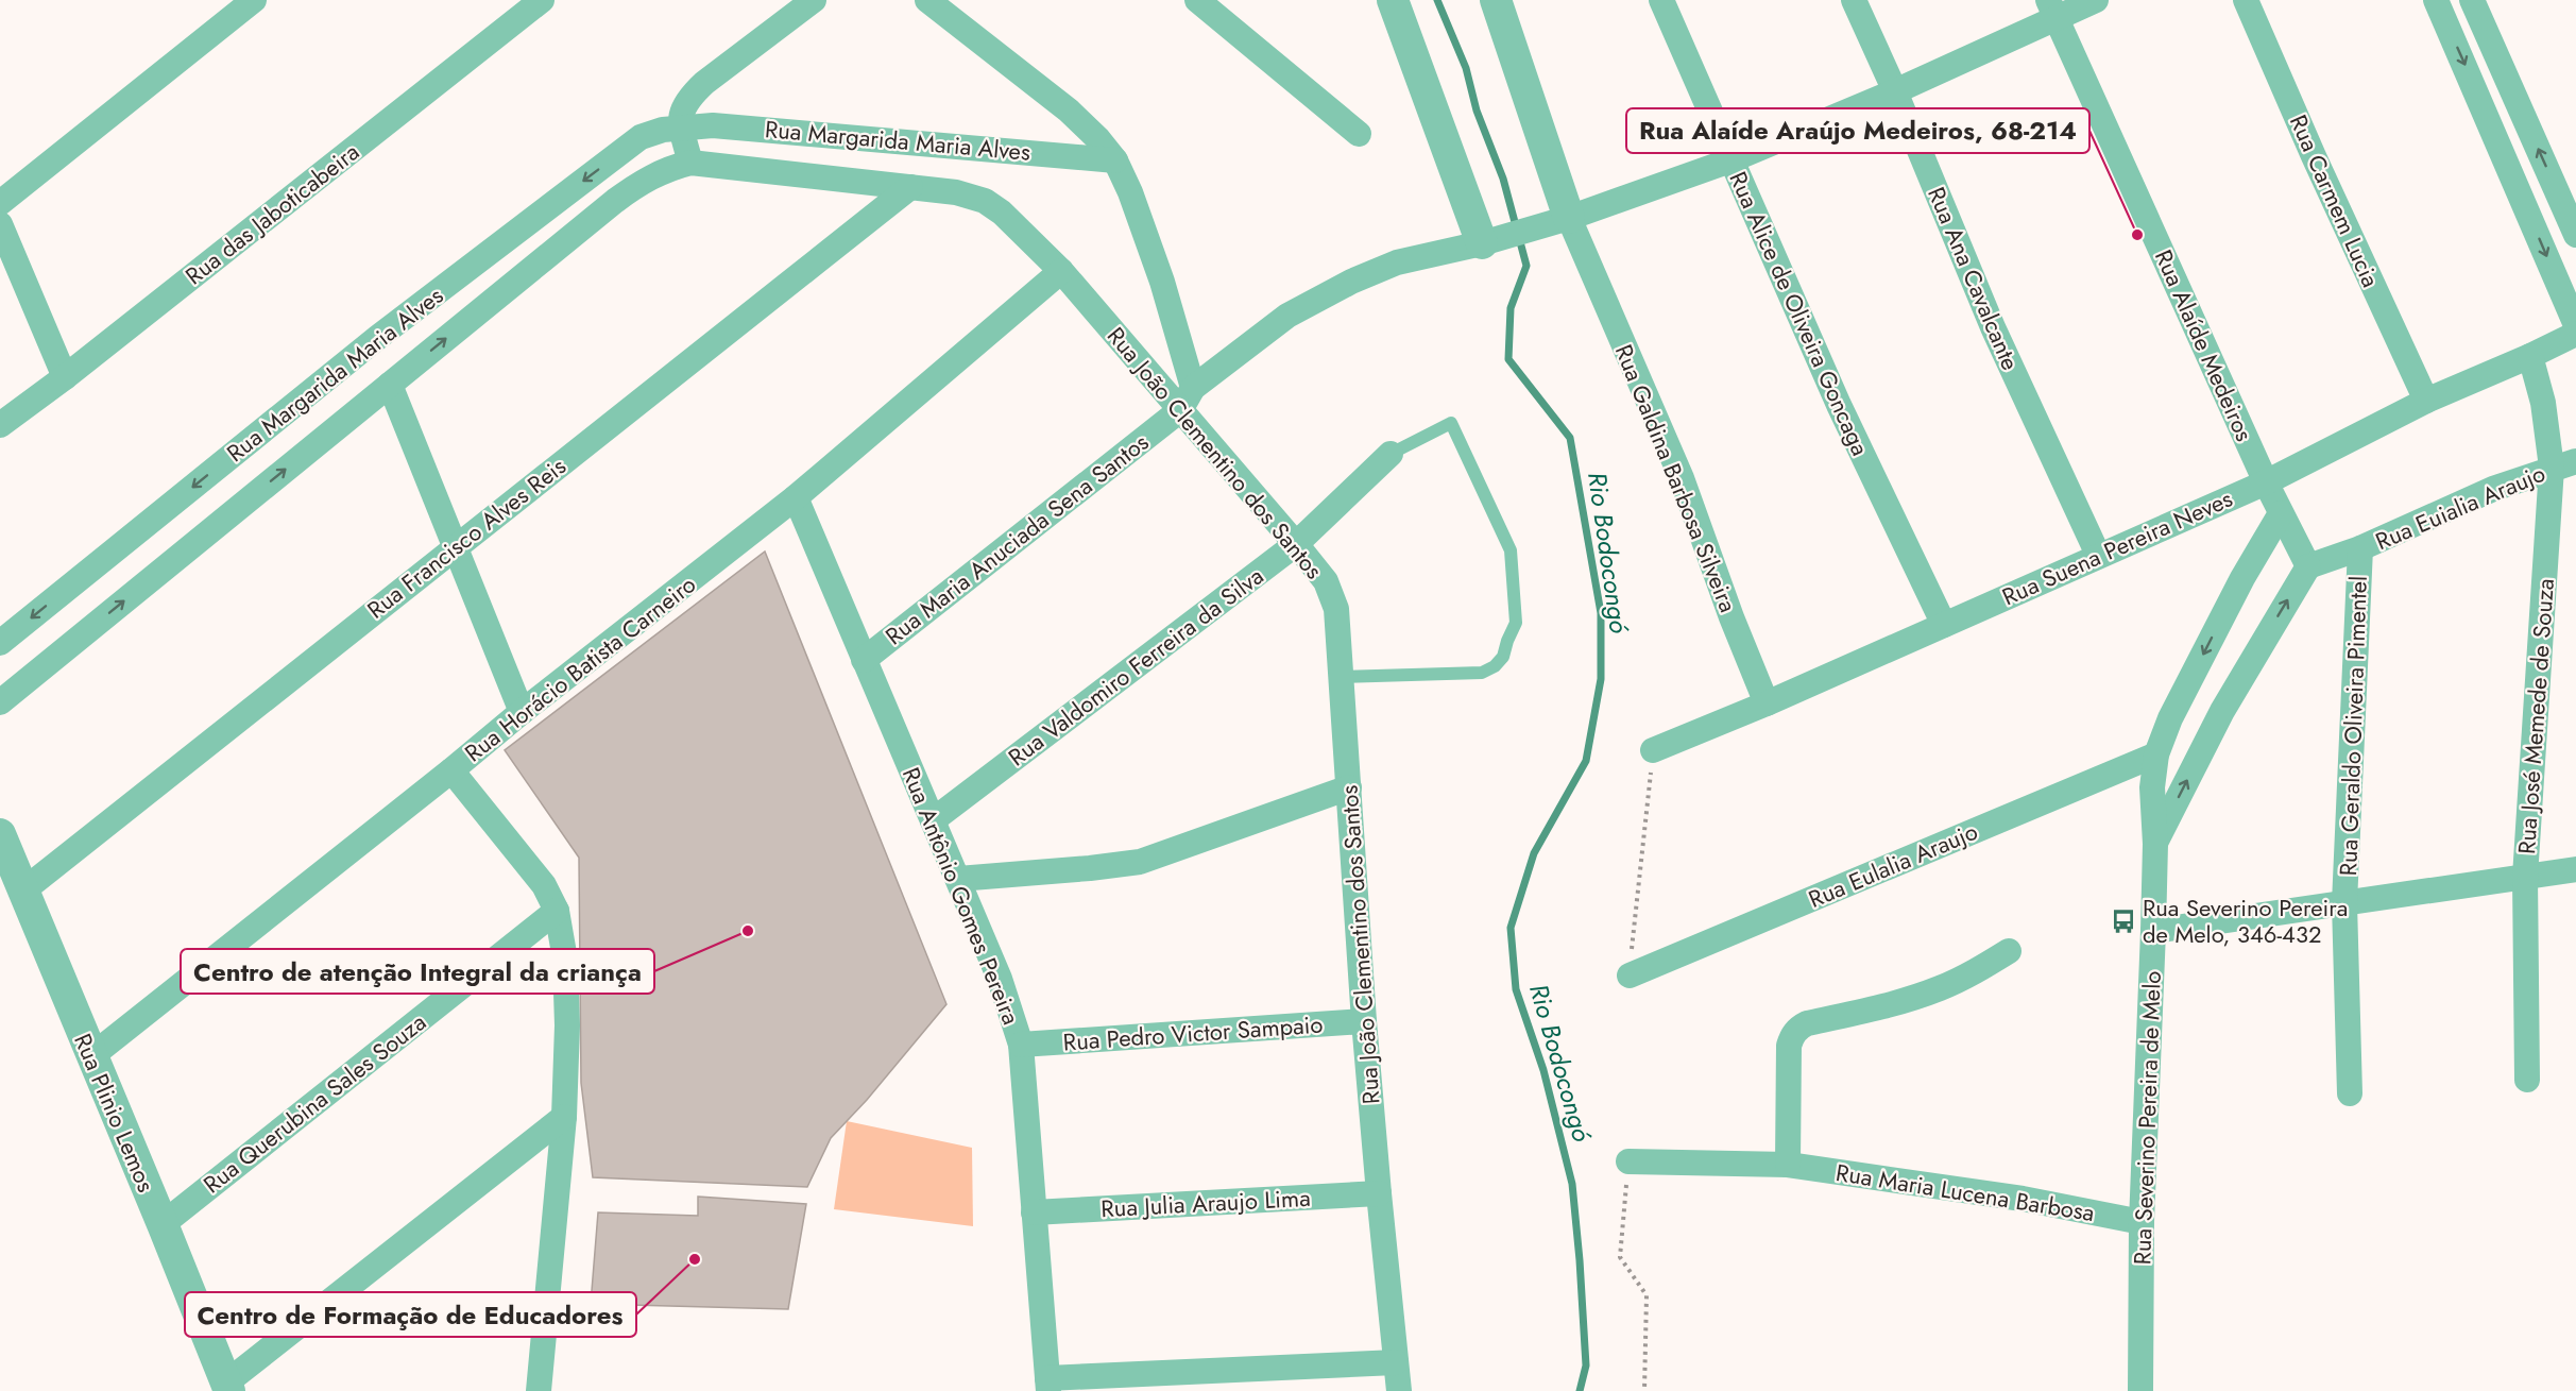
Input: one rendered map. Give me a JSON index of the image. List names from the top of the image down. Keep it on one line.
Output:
{"streets":{"street":["Rua Margarida Maria Alves","Rua Carmem Lucia","Rua das Jaboticabeira","Rua Ana Cavalcante","Rua Alice de Oliveira Goncaga","Rua Alaíde Medeiros","Rua João Clementino dos Santos","Rua Galdina Barbosa Silveira","Rua Euialia Araujo","Rua Francisco Alves Reis","Rua Maria Anuciada Sena Santos","Rua Suena Pereira Neves","Rua Valdomiro Ferreira da Silva","Rua Horácio Batista Carneiro","Rua José Memede de Souza","Rua Geraldo Oliveira Pimentel","Rua Eulalia Araujo","Rua Antônio Gomes Pereira","Rua Pedro Victor Sampaio","Rua Querubina Sales Souza","Rua Plinio Lemos","Rua Severino Pereira de Melo","Rua Maria Lucena Barbosa","Rua Julia Araujo Lima"]},"crossings":[["Rua Margarida Maria Alves","Rua João Clementino dos Santos"],["Rua Carmem Lucia","Rua Suena Pereira Neves"],["Rua Ana Cavalcante","Rua Maria Anuciada Sena Santos"],["Rua Ana Cavalcante","Rua Suena Pereira Neves"],["Rua Alice de Oliveira Goncaga","Rua Maria Anuciada Sena Santos"],["Rua Alice de Oliveira Goncaga","Rua Suena Pereira Neves"],["Rua Alaíde Medeiros","Rua Maria Anuciada Sena Santos"],["Rua Alaíde Medeiros","Rua Suena Pereira Neves"],["Rua João Clementino dos Santos","Rua Francisco Alves Reis"],["Rua João Clementino dos Santos","Rua Maria Anuciada Sena Santos"],["Rua João Clementino dos Santos","Rua Valdomiro Ferreira da Silva"],["Rua João Clementino dos Santos","Rua Horácio Batista Carneiro"],["Rua João Clementino dos Santos","Rua Pedro Victor Sampaio"],["Rua João Clementino dos Santos","Rua Julia Araujo Lima"],["Rua Galdina Barbosa Silveira","Rua Maria Anuciada Sena Santos"],["Rua Galdina Barbosa Silveira","Rua Suena Pereira Neves"],["Rua Euialia Araujo","Rua José Memede de Souza"],["Rua Euialia Araujo","Rua Geraldo Oliveira Pimentel"],["Rua Euialia Araujo","Rua Severino Pereira de Melo"],["Rua Francisco Alves Reis","Rua Plinio Lemos"],["Rua Maria Anuciada Sena Santos","Rua Antônio Gomes Pereira"],["Rua Suena Pereira Neves","Rua José Memede de Souza"],["Rua Valdomiro Ferreira da Silva","Rua Antônio Gomes Pereira"],["Rua Horácio Batista Carneiro","Rua Antônio Gomes Pereira"],["Rua Horácio Batista Carneiro","Rua Plinio Lemos"],["Rua Eulalia Araujo","Rua Severino Pereira de Melo"],["Rua Antônio Gomes Pereira","Rua Pedro Victor Sampaio"],["Rua Antônio Gomes Pereira","Rua Julia Araujo Lima"],["Rua Querubina Sales Souza","Rua Plinio Lemos"],["Rua Severino Pereira de Melo","Rua Maria Lucena Barbosa"]],"water":["Rio Bodocongó"],"places":{"other":["Rua Alaíde Araújo Medeiros, 68-214","Centro de atenção Integral da criança","Centro de Formação de Educadores"],"bus stop":["Rua Severino Pereira de Melo, 346-432"]}}
